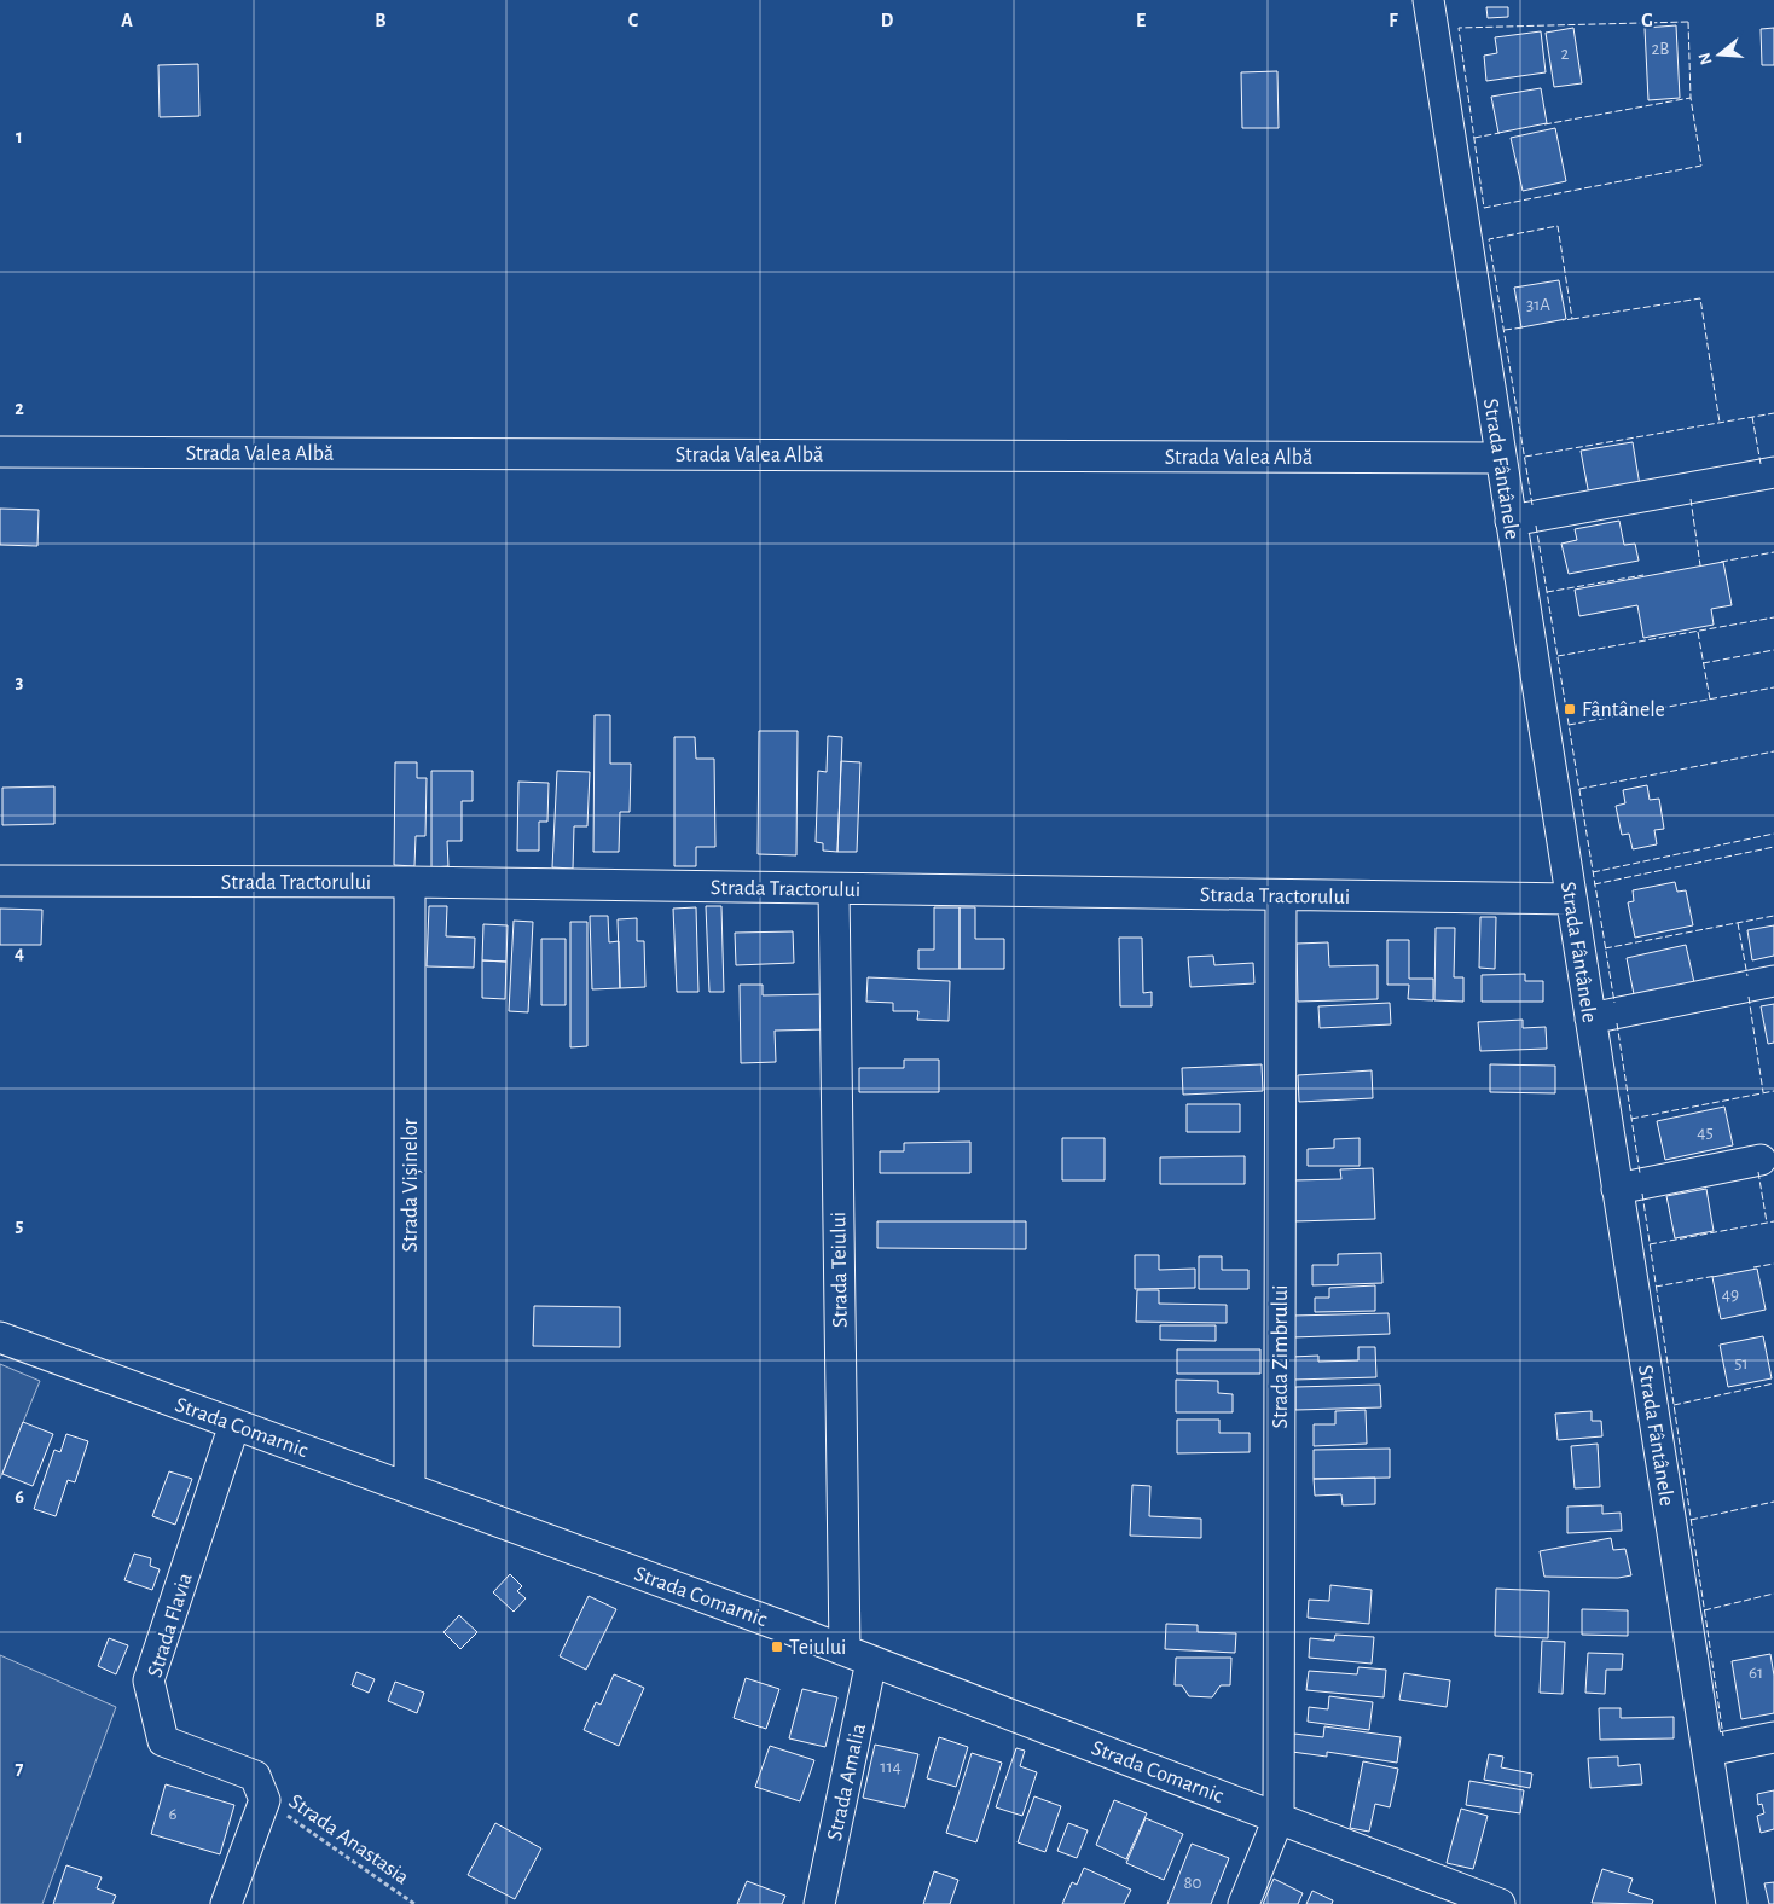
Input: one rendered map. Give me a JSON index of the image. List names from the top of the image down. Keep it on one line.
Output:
{"streets":{"street":["Strada Valea Albă","Strada Fântânele","Strada Tractorului","Strada Vișinelor","Strada Teiului","Strada Zimbrului","Strada Comarnic","Strada Flavia","Strada Amalia"],"path":["Strada Anastasia"]},"crossings":[["Strada Valea Albă","Strada Fântânele"],["Strada Fântânele","Strada Tractorului"],["Strada Tractorului","Strada Vișinelor"],["Strada Tractorului","Strada Teiului"],["Strada Tractorului","Strada Zimbrului"],["Strada Vișinelor","Strada Comarnic"],["Strada Teiului","Strada Comarnic"],["Strada Zimbrului","Strada Comarnic"],["Strada Comarnic","Strada Flavia"],["Strada Comarnic","Strada Amalia"],["Strada Flavia","Strada Anastasia"]],"places":{"transit":["Fântânele","Teiului"]},"house_numbers":["2B","2","31A","45","49","51","61","114","6","80"],"north":"left","grid":{"columns":["A","B","C","D","E","F","G"],"rows":["1","2","3","4","5","6","7"]}}
